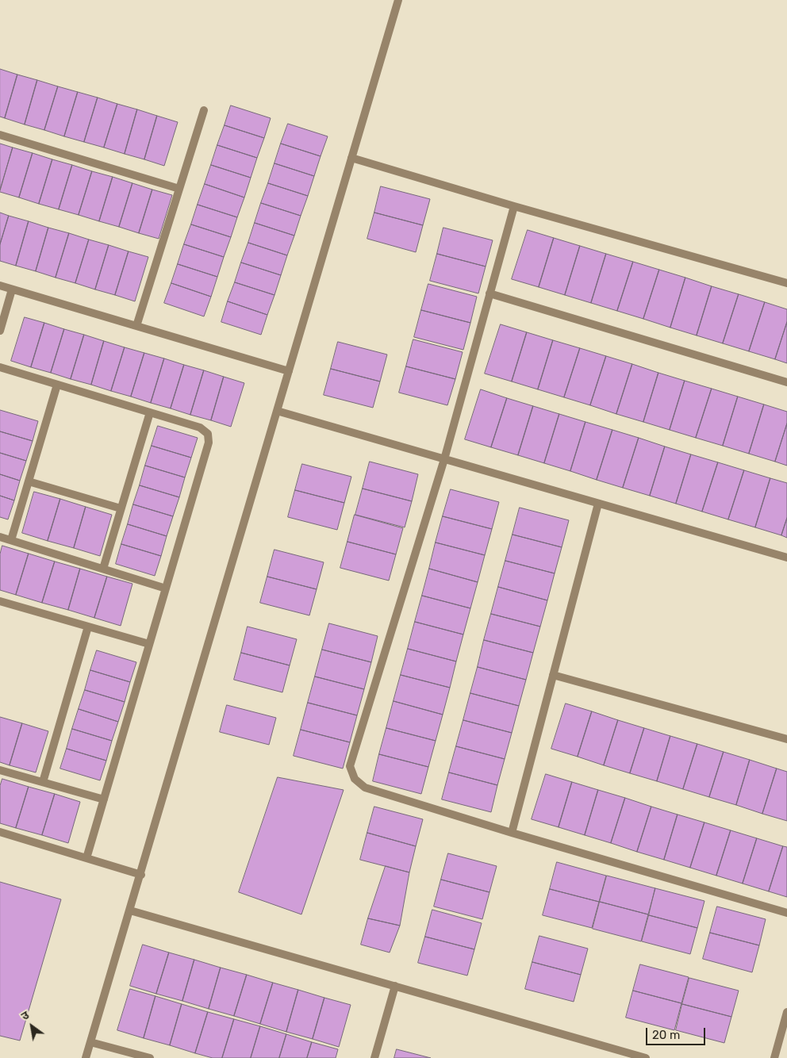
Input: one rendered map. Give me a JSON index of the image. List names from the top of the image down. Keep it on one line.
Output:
{"scale_bar":"20 m","north":"top left"}
